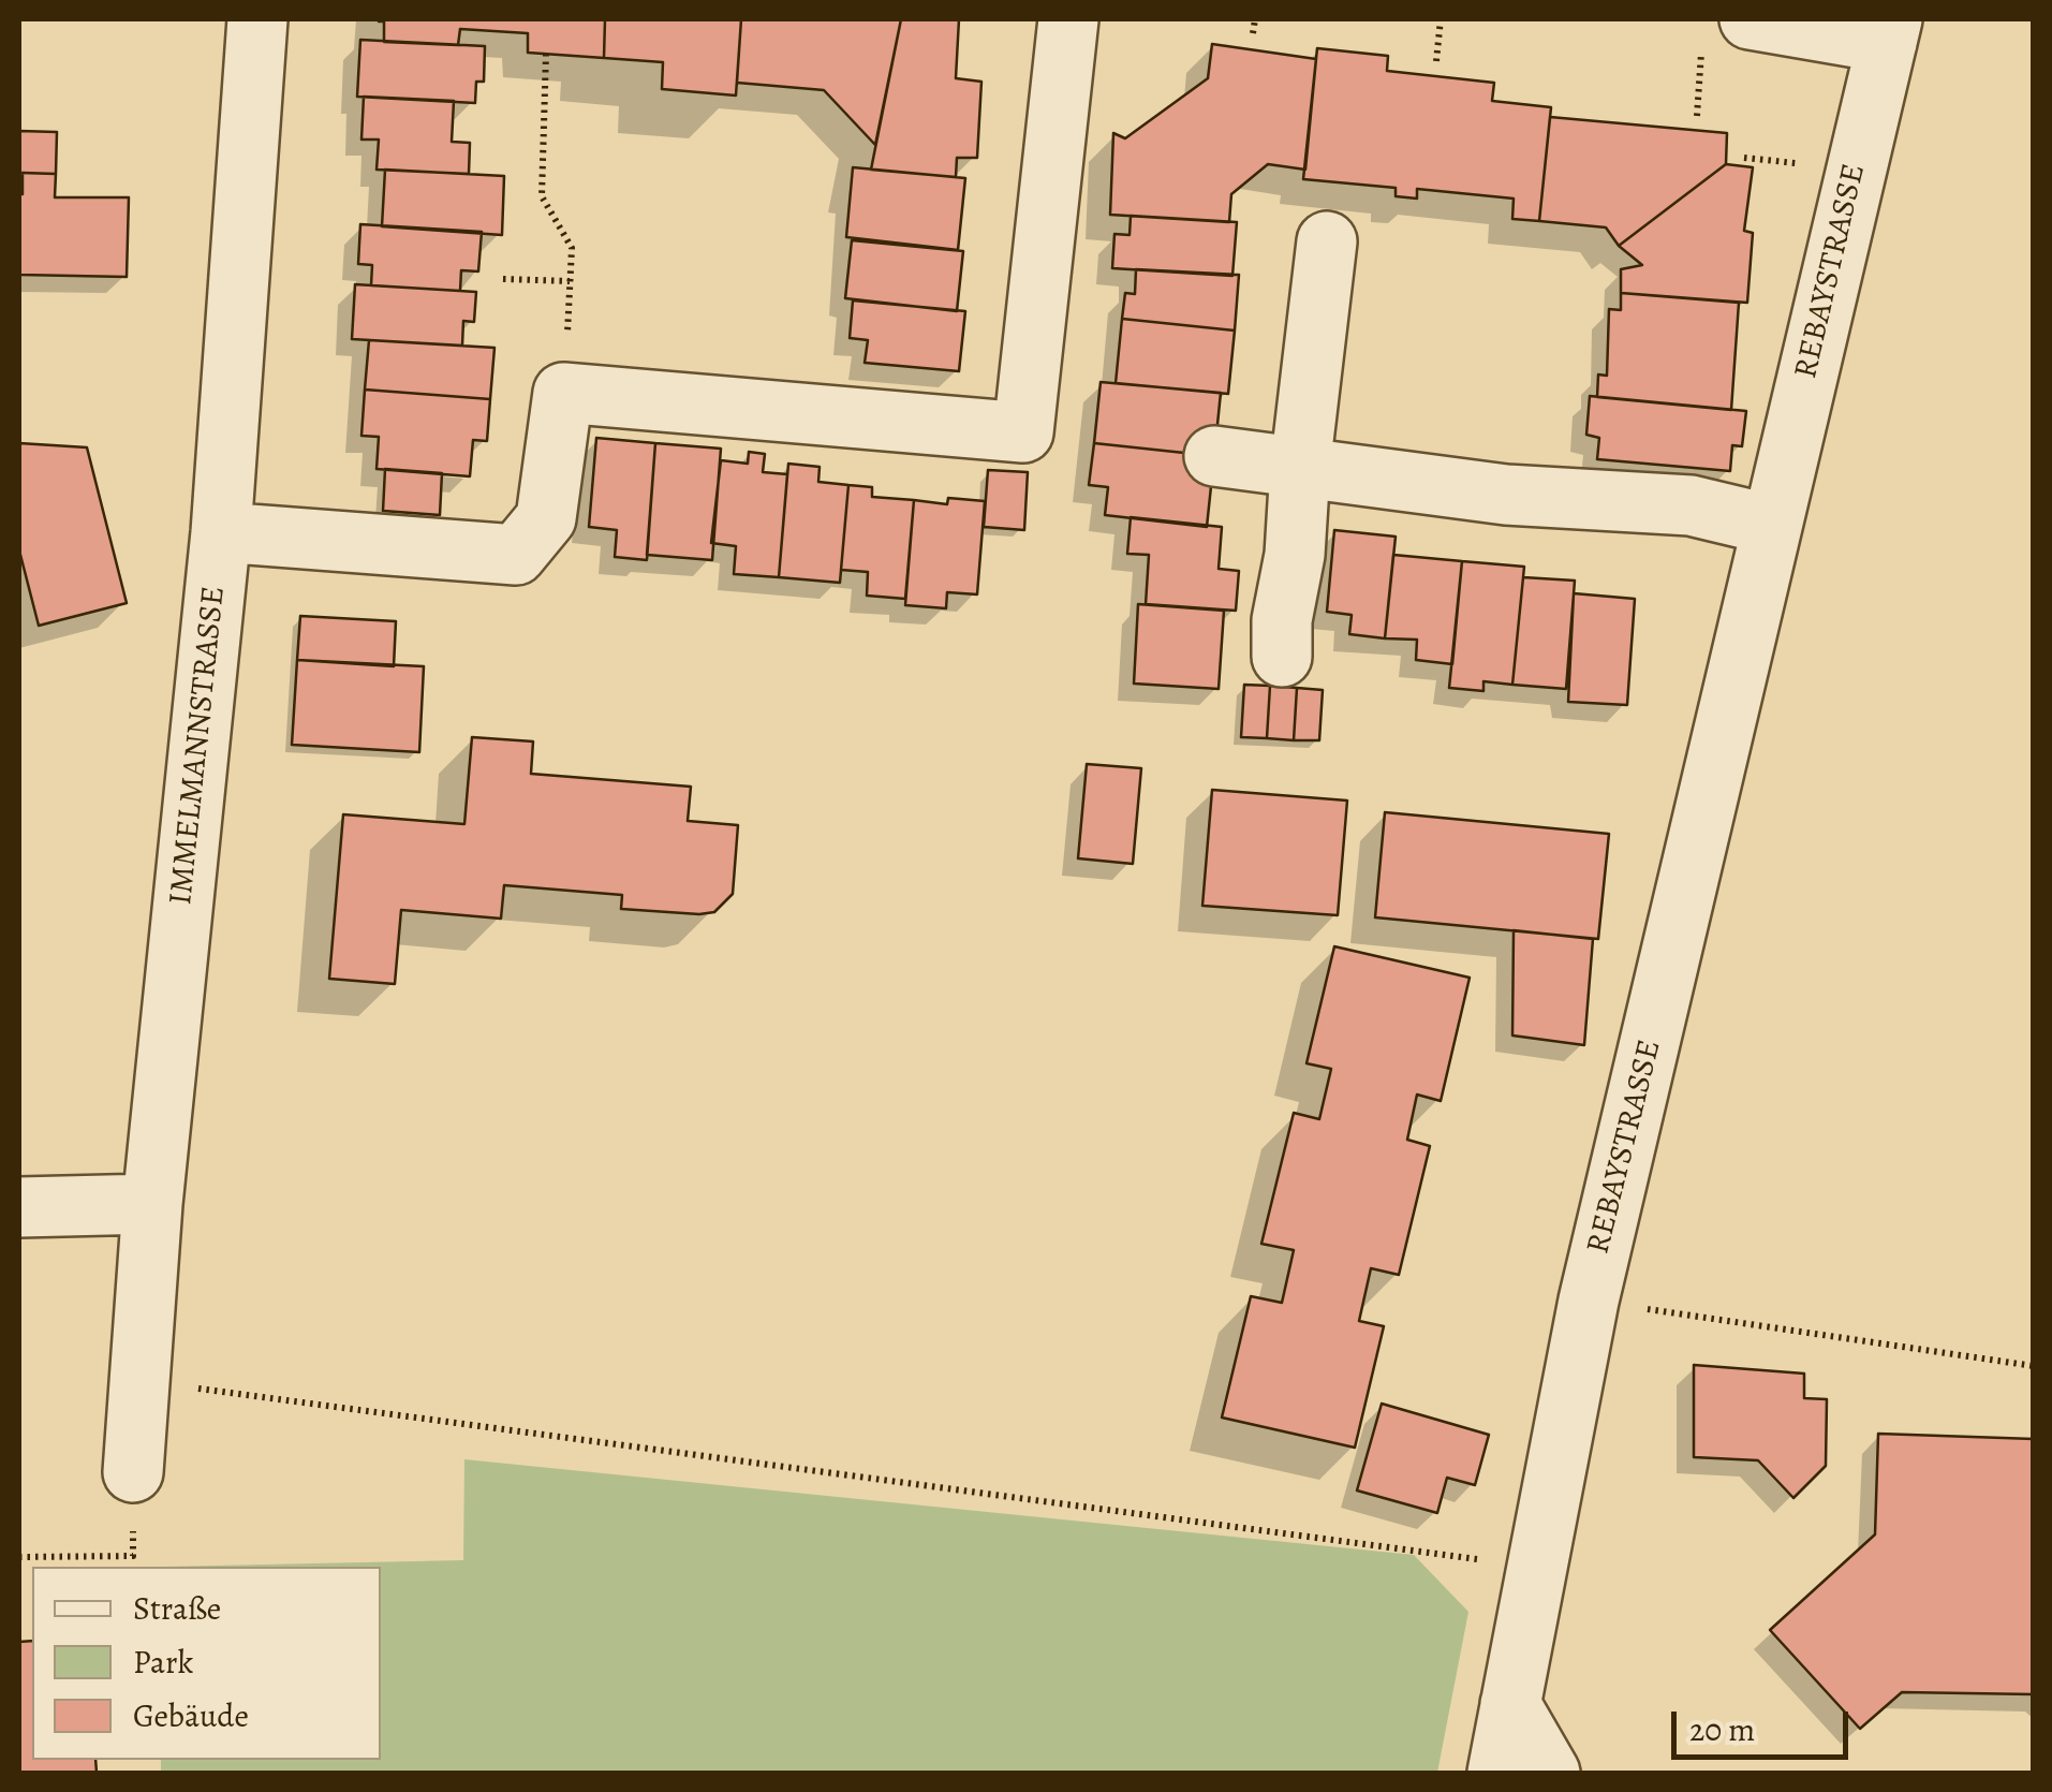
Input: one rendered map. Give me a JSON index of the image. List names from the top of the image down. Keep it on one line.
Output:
{"streets":{"street":["REBAYSTRASSE","IMMELMANNSTRASSE"]},"legend":["Straße","Park","Gebäude"],"scale_bar":"20 m"}
